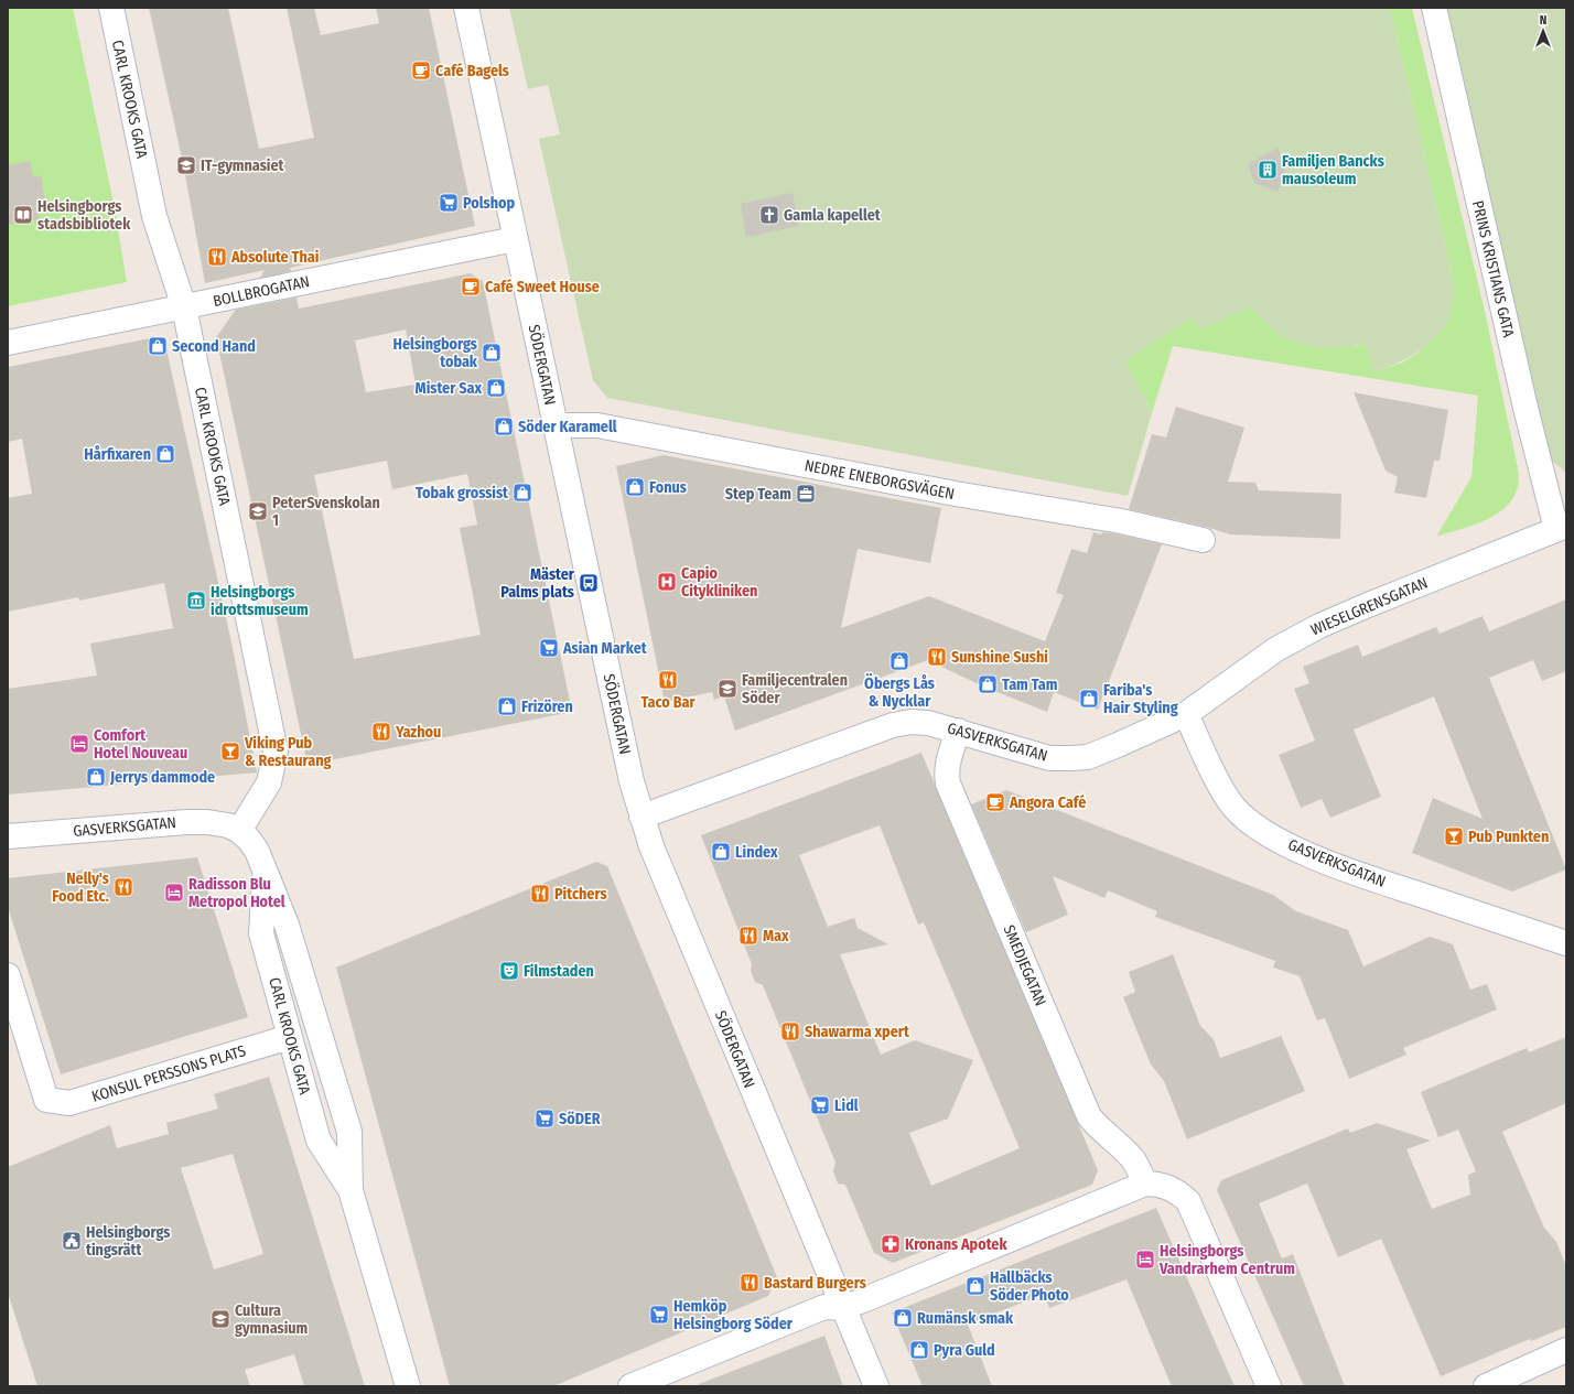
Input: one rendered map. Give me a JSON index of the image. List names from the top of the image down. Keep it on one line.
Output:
{"streets":{"street":["CARL KROOKS GATA","PRINS KRISTIANS GATA","BOLLBROGATAN","SÖDERGATAN","NEDRE ENEBORGSVÄGEN","WIESELGRENSGATAN","GASVERKSGATAN","SMEDJEGATAN","KONSUL PERSSONS PLATS"]},"crossings":[["CARL KROOKS GATA","BOLLBROGATAN"],["CARL KROOKS GATA","GASVERKSGATAN"],["CARL KROOKS GATA","KONSUL PERSSONS PLATS"],["PRINS KRISTIANS GATA","WIESELGRENSGATAN"],["BOLLBROGATAN","SÖDERGATAN"],["SÖDERGATAN","NEDRE ENEBORGSVÄGEN"],["SÖDERGATAN","GASVERKSGATAN"],["WIESELGRENSGATAN","GASVERKSGATAN"],["GASVERKSGATAN","SMEDJEGATAN"]],"places":{"cafe":["Café Bagels","Café Sweet House","Angora Café"],"school or university":["IT-gymnasiet","PeterSvenskolan 1","Familjecentralen Söder","Cultura gymnasium"],"building":["Familjen Bancks mausoleum"],"supermarket":["Polshop","Asian Market","Lidl","SöDER","Hemköp Helsingborg Söder"],"library":["Helsingborgs stadsbibliotek"],"church":["Gamla kapellet"],"restaurant":["Absolute Thai","Sunshine Sushi","Taco Bar","Yazhou","Nelly's Food Etc.","Pitchers","Max","Shawarma xpert","Bastard Burgers"],"shop":["Second Hand","Helsingborgs tobak","Mister Sax","Söder Karamell","Hårfixaren","Fonus","Tobak grossist","Öbergs Lås & Nycklar","Tam Tam","Fariba's Hair Styling","Frizören","Jerrys dammode","Lindex","Hallbäcks Söder Photo","Rumänsk smak","Pyra Guld"],"office":["Step Team"],"hospital":["Capio Citykliniken"],"bus stop":["Mäster Palms plats"],"museum":["Helsingborgs idrottsmuseum"],"hotel":["Comfort Hotel Nouveau","Radisson Blu Metropol Hotel","Helsingborgs Vandrarhem Centrum"],"bar":["Viking Pub & Restaurang","Pub Punkten"],"theatre":["Filmstaden"],"public building":["Helsingborgs tingsrätt"],"pharmacy":["Kronans Apotek"]},"north":"top"}
